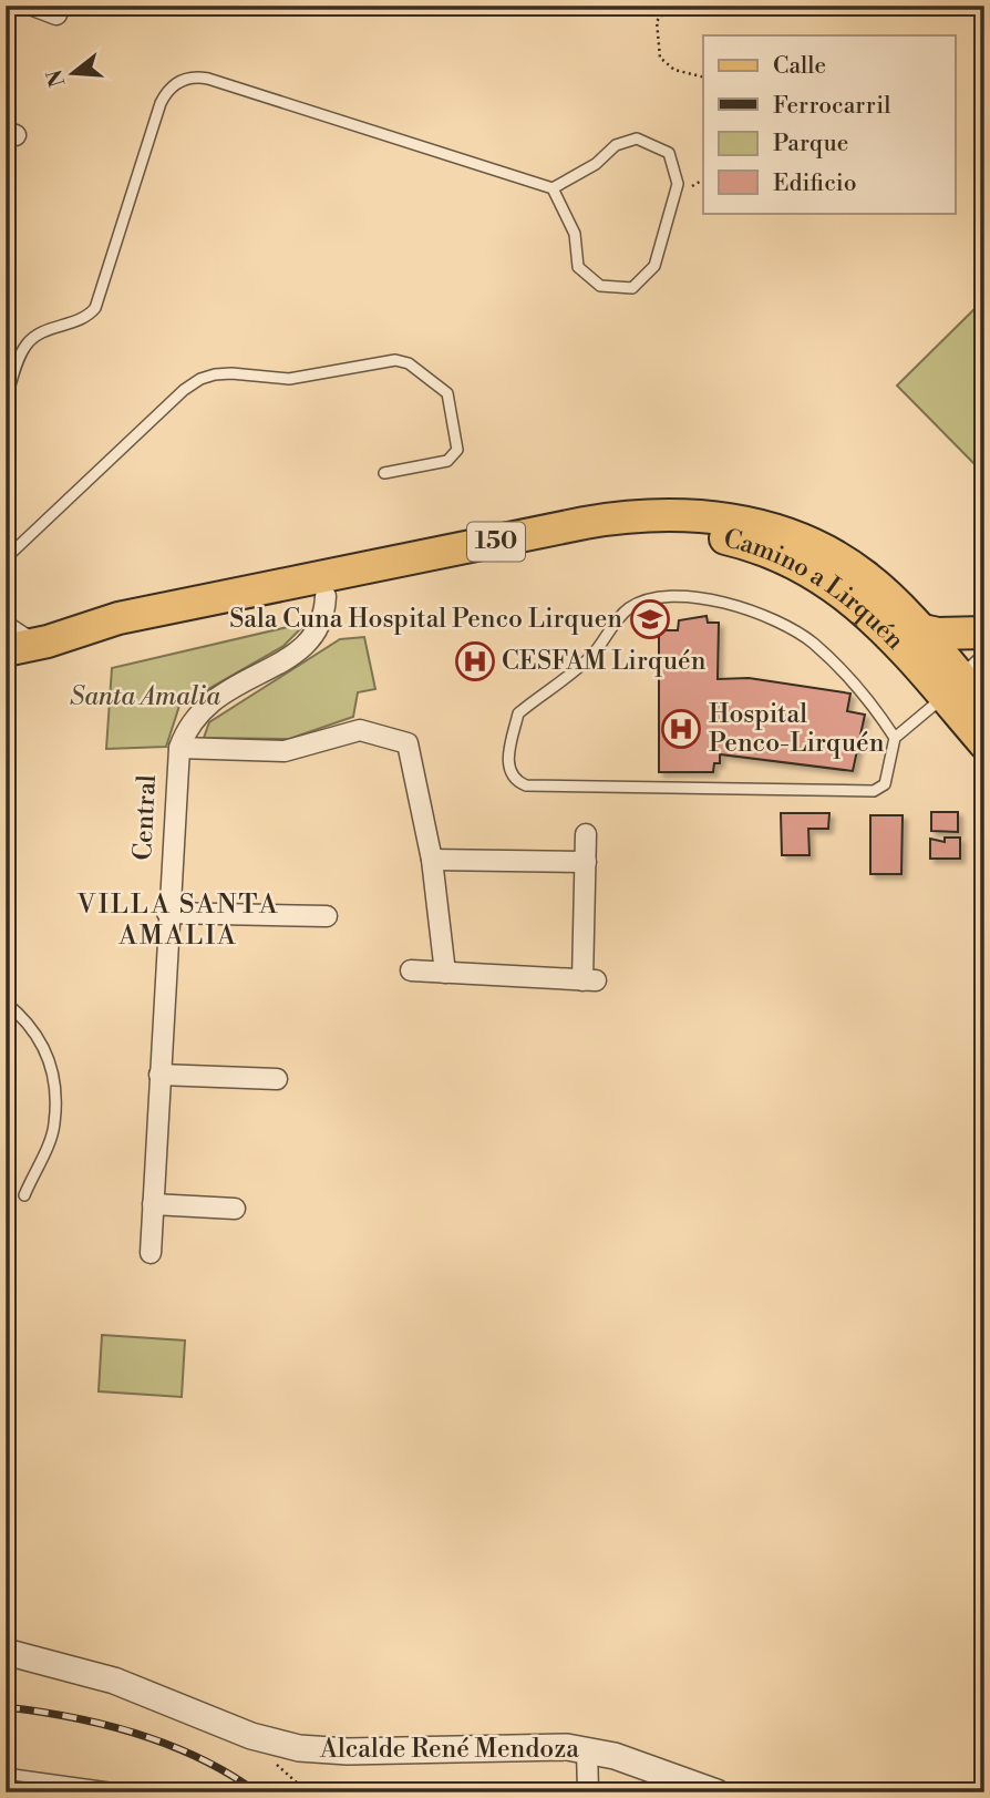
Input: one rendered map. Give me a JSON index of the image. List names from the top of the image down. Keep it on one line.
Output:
{"streets":{"main road":["150","Camino a Lirquén"],"street":["Central","Alcalde René Mendoza"]},"crossings":[["Camino a Lirquén","Central"]],"districts":["VILLA SANTA AMALIA"],"parks":["Santa Amalia"],"places":{"school or university":["Sala Cuna Hospital Penco Lirquen"],"hospital":["CESFAM Lirquén","Hospital Penco-Lirquén"]},"legend":["Calle","Ferrocarril","Parque","Edificio"],"north":"left"}
